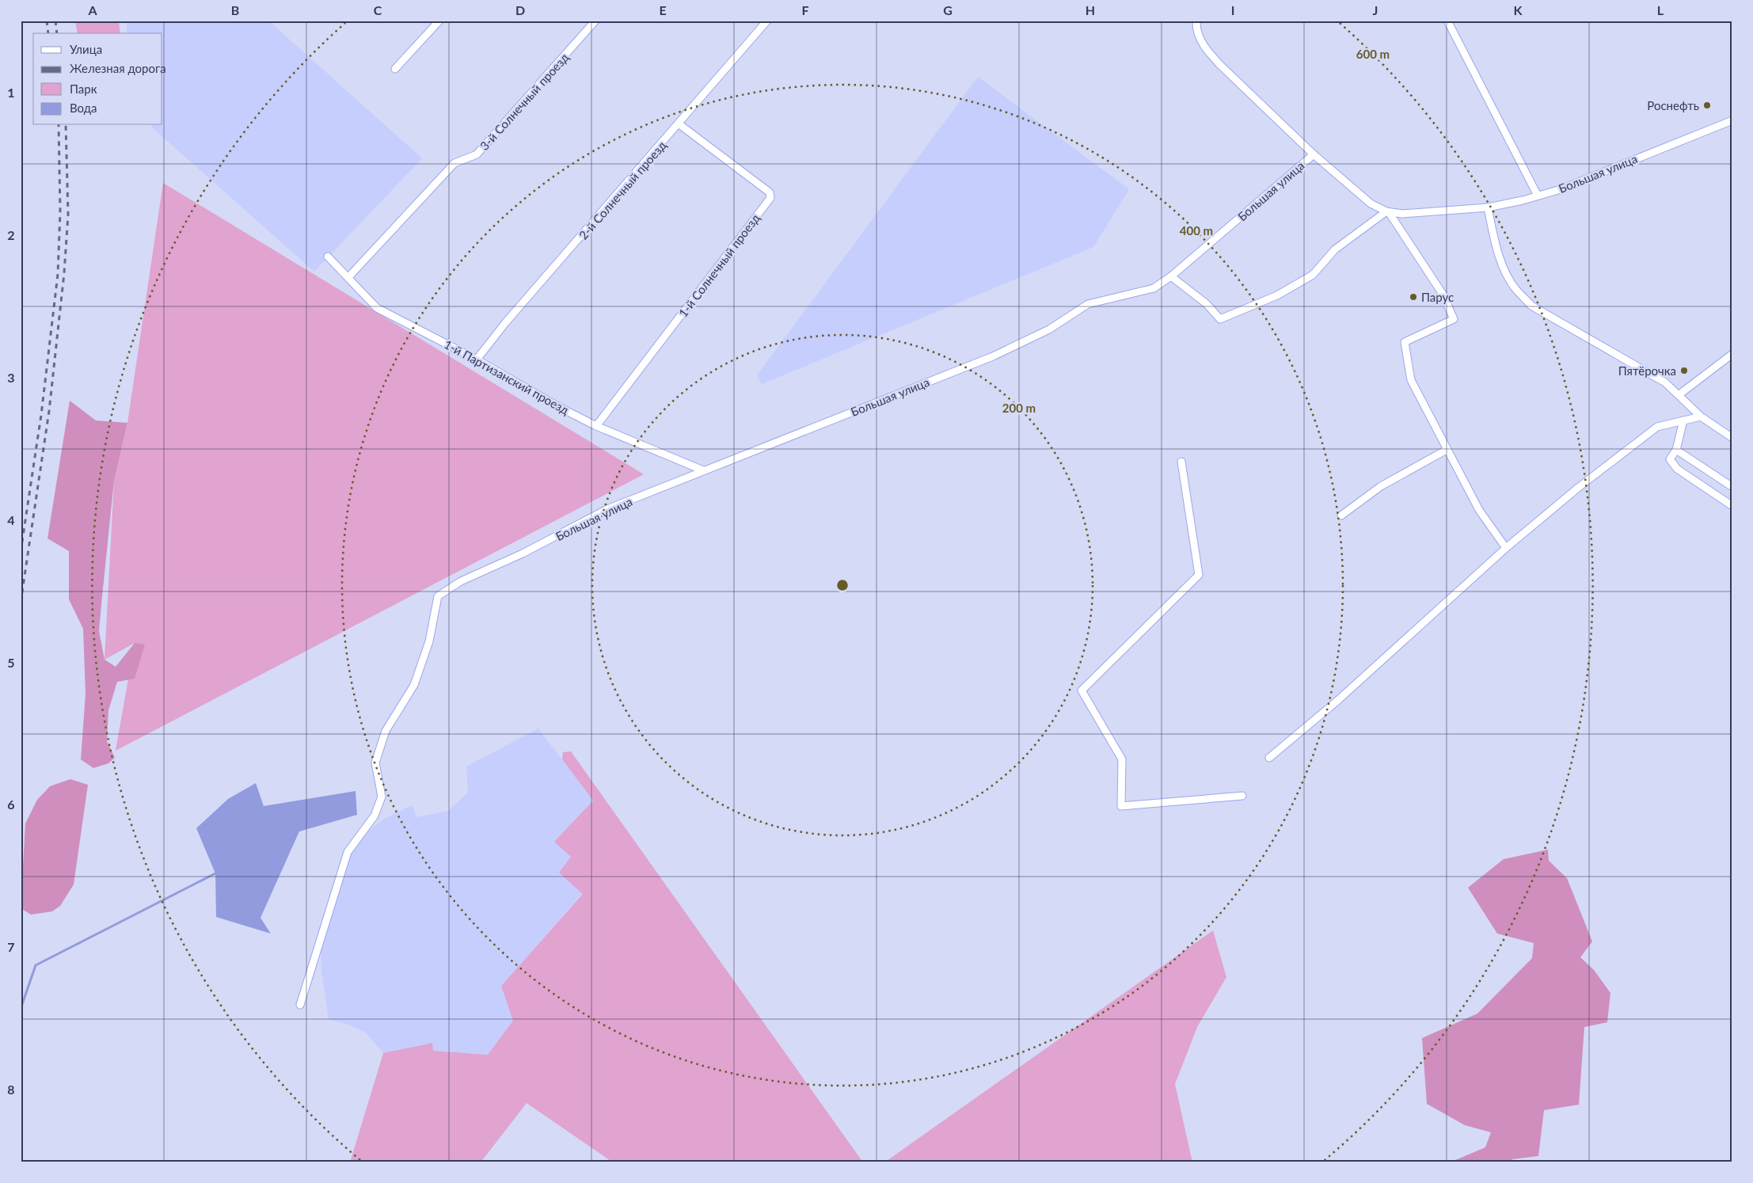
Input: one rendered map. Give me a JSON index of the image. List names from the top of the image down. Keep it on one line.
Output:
{"streets":{"street":["3-й Солнечный проезд","Большая улица","2-й Солнечный проезд","1-й Солнечный проезд","1-й Партизанский проезд"]},"crossings":[["3-й Солнечный проезд","1-й Партизанский проезд"],["Большая улица","1-й Партизанский проезд"],["2-й Солнечный проезд","1-й Солнечный проезд"],["2-й Солнечный проезд","1-й Партизанский проезд"],["1-й Солнечный проезд","1-й Партизанский проезд"]],"places":["Роснефть","Парус","Пятёрочка"],"legend":["Улица","Железная дорога","Парк","Вода"],"grid":{"columns":["A","B","C","D","E","F","G","H","I","J","K","L"],"rows":["1","2","3","4","5","6","7","8"]},"rings":["600 m","400 m","200 m"]}
